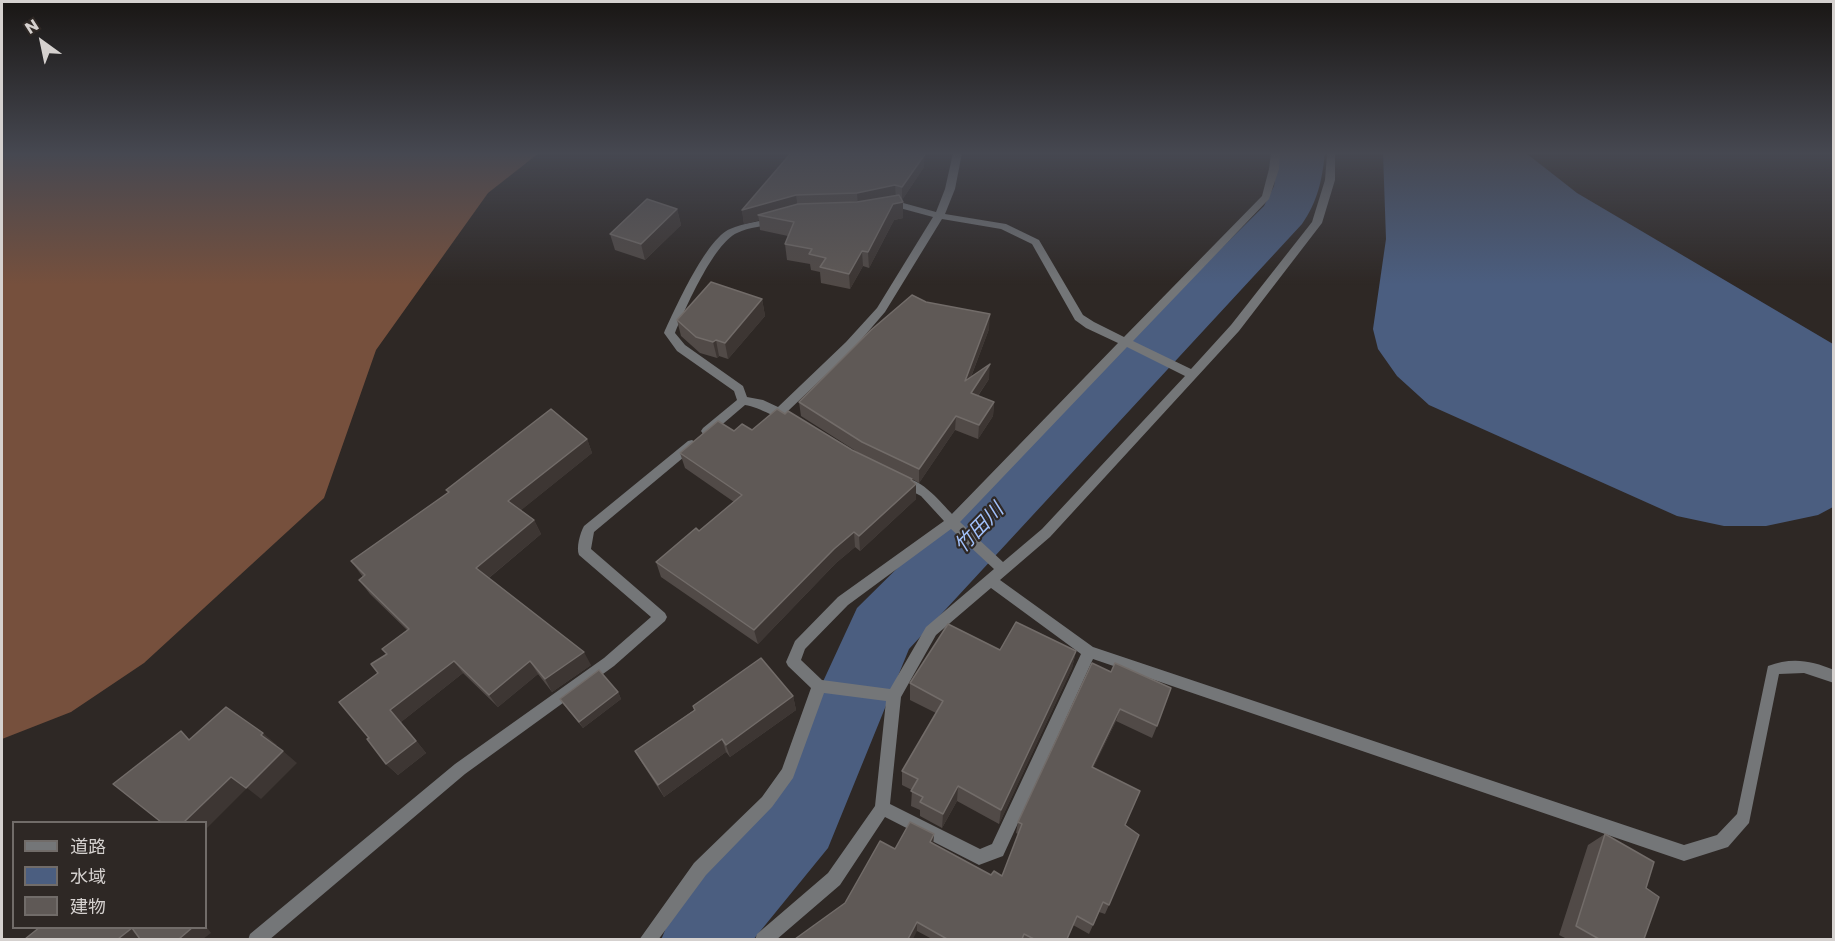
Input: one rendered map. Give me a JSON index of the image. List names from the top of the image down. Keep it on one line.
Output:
{"water":["竹田川"],"legend":["道路","水域","建物"],"north":"top left"}
